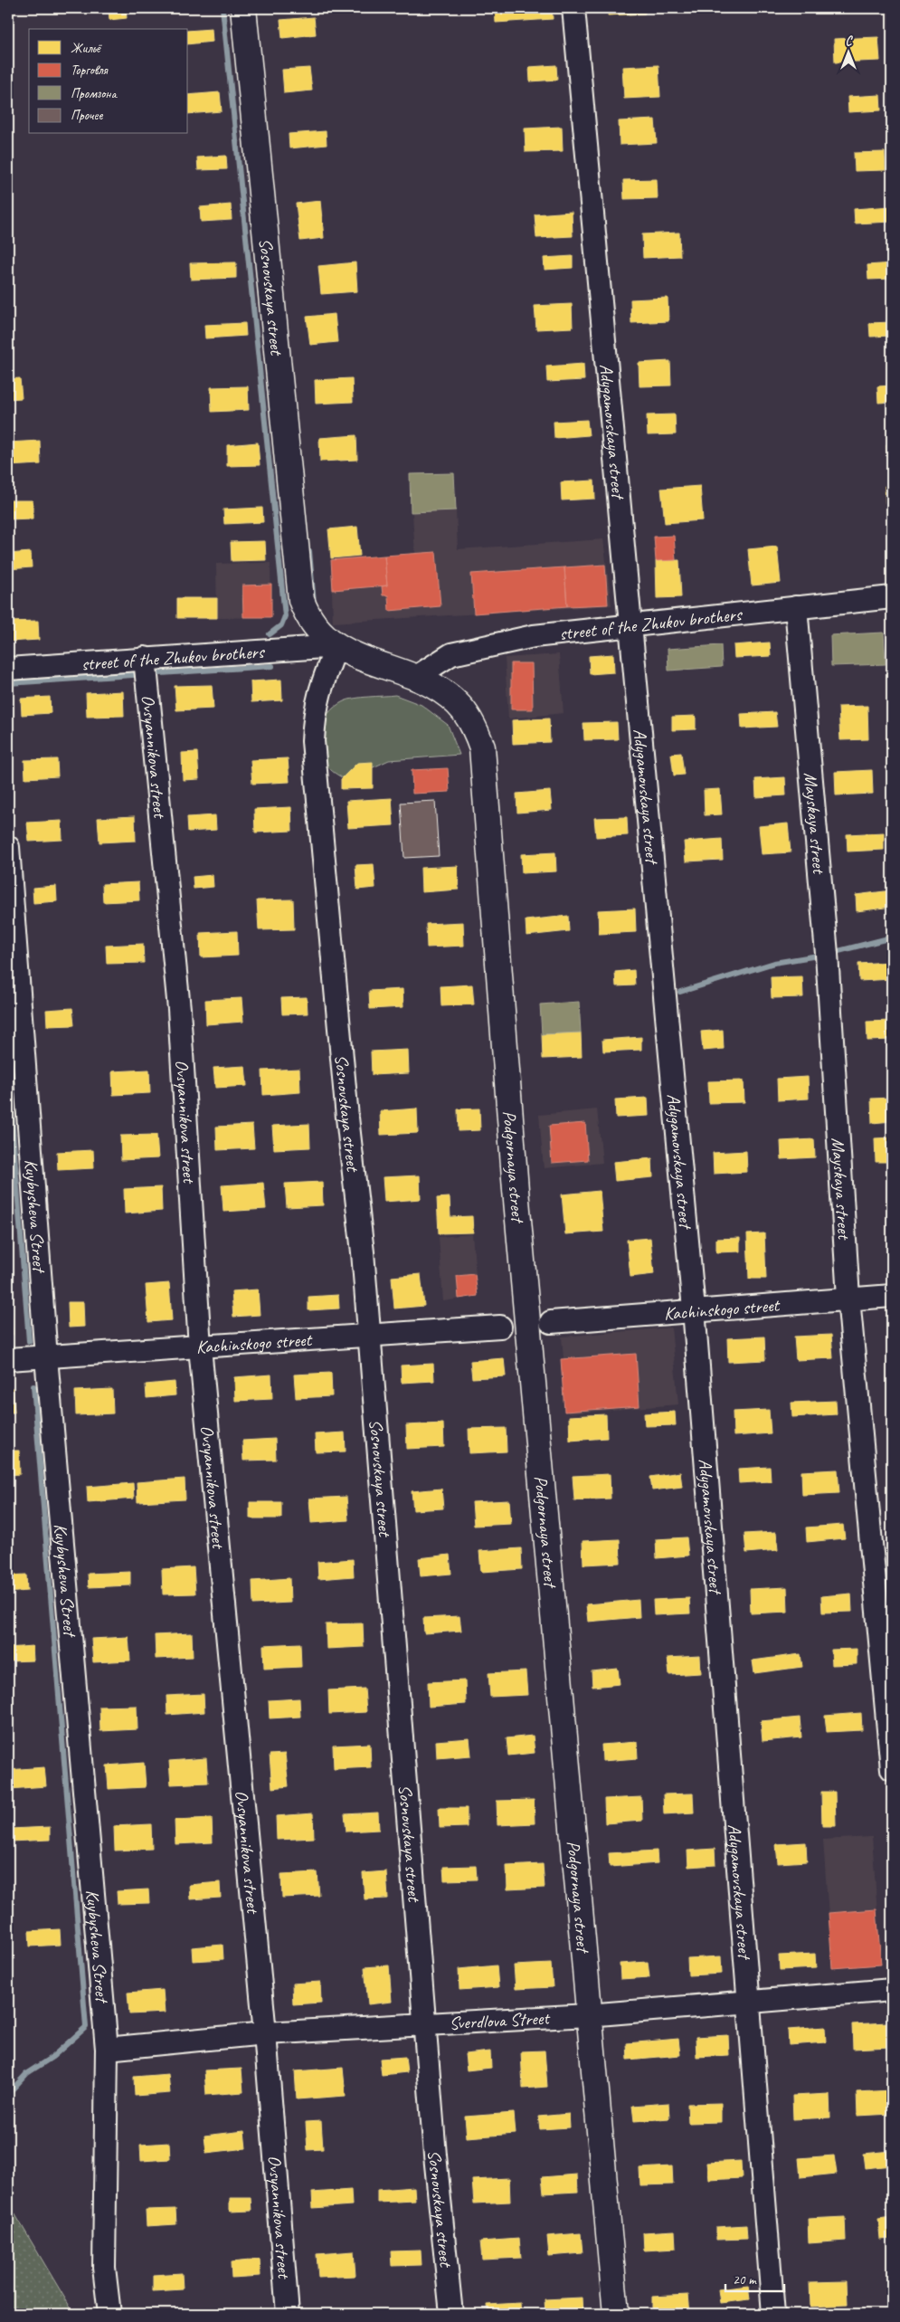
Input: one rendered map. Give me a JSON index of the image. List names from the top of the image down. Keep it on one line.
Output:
{"streets":{"street":["Sosnovskaya street","Adygamovskaya street","street of the Zhukov brothers","Ovsyannikova street","Mayskaya street","Podgornaya street","Kuybysheva Street","Kachinskogo street","Sverdlova Street"]},"crossings":[["Sosnovskaya street","street of the Zhukov brothers"],["Sosnovskaya street","Podgornaya street"],["Sosnovskaya street","Kachinskogo street"],["Sosnovskaya street","Sverdlova Street"],["Adygamovskaya street","street of the Zhukov brothers"],["Adygamovskaya street","Kachinskogo street"],["Adygamovskaya street","Sverdlova Street"],["street of the Zhukov brothers","Ovsyannikova street"],["street of the Zhukov brothers","Mayskaya street"],["street of the Zhukov brothers","Podgornaya street"],["Ovsyannikova street","Kachinskogo street"],["Ovsyannikova street","Sverdlova Street"],["Mayskaya street","Kachinskogo street"],["Podgornaya street","Sverdlova Street"],["Kuybysheva Street","Kachinskogo street"],["Kuybysheva Street","Sverdlova Street"]],"legend":["Жильё","Торговля","Промзона","Прочее"],"scale_bar":"20 m","north":"top"}
